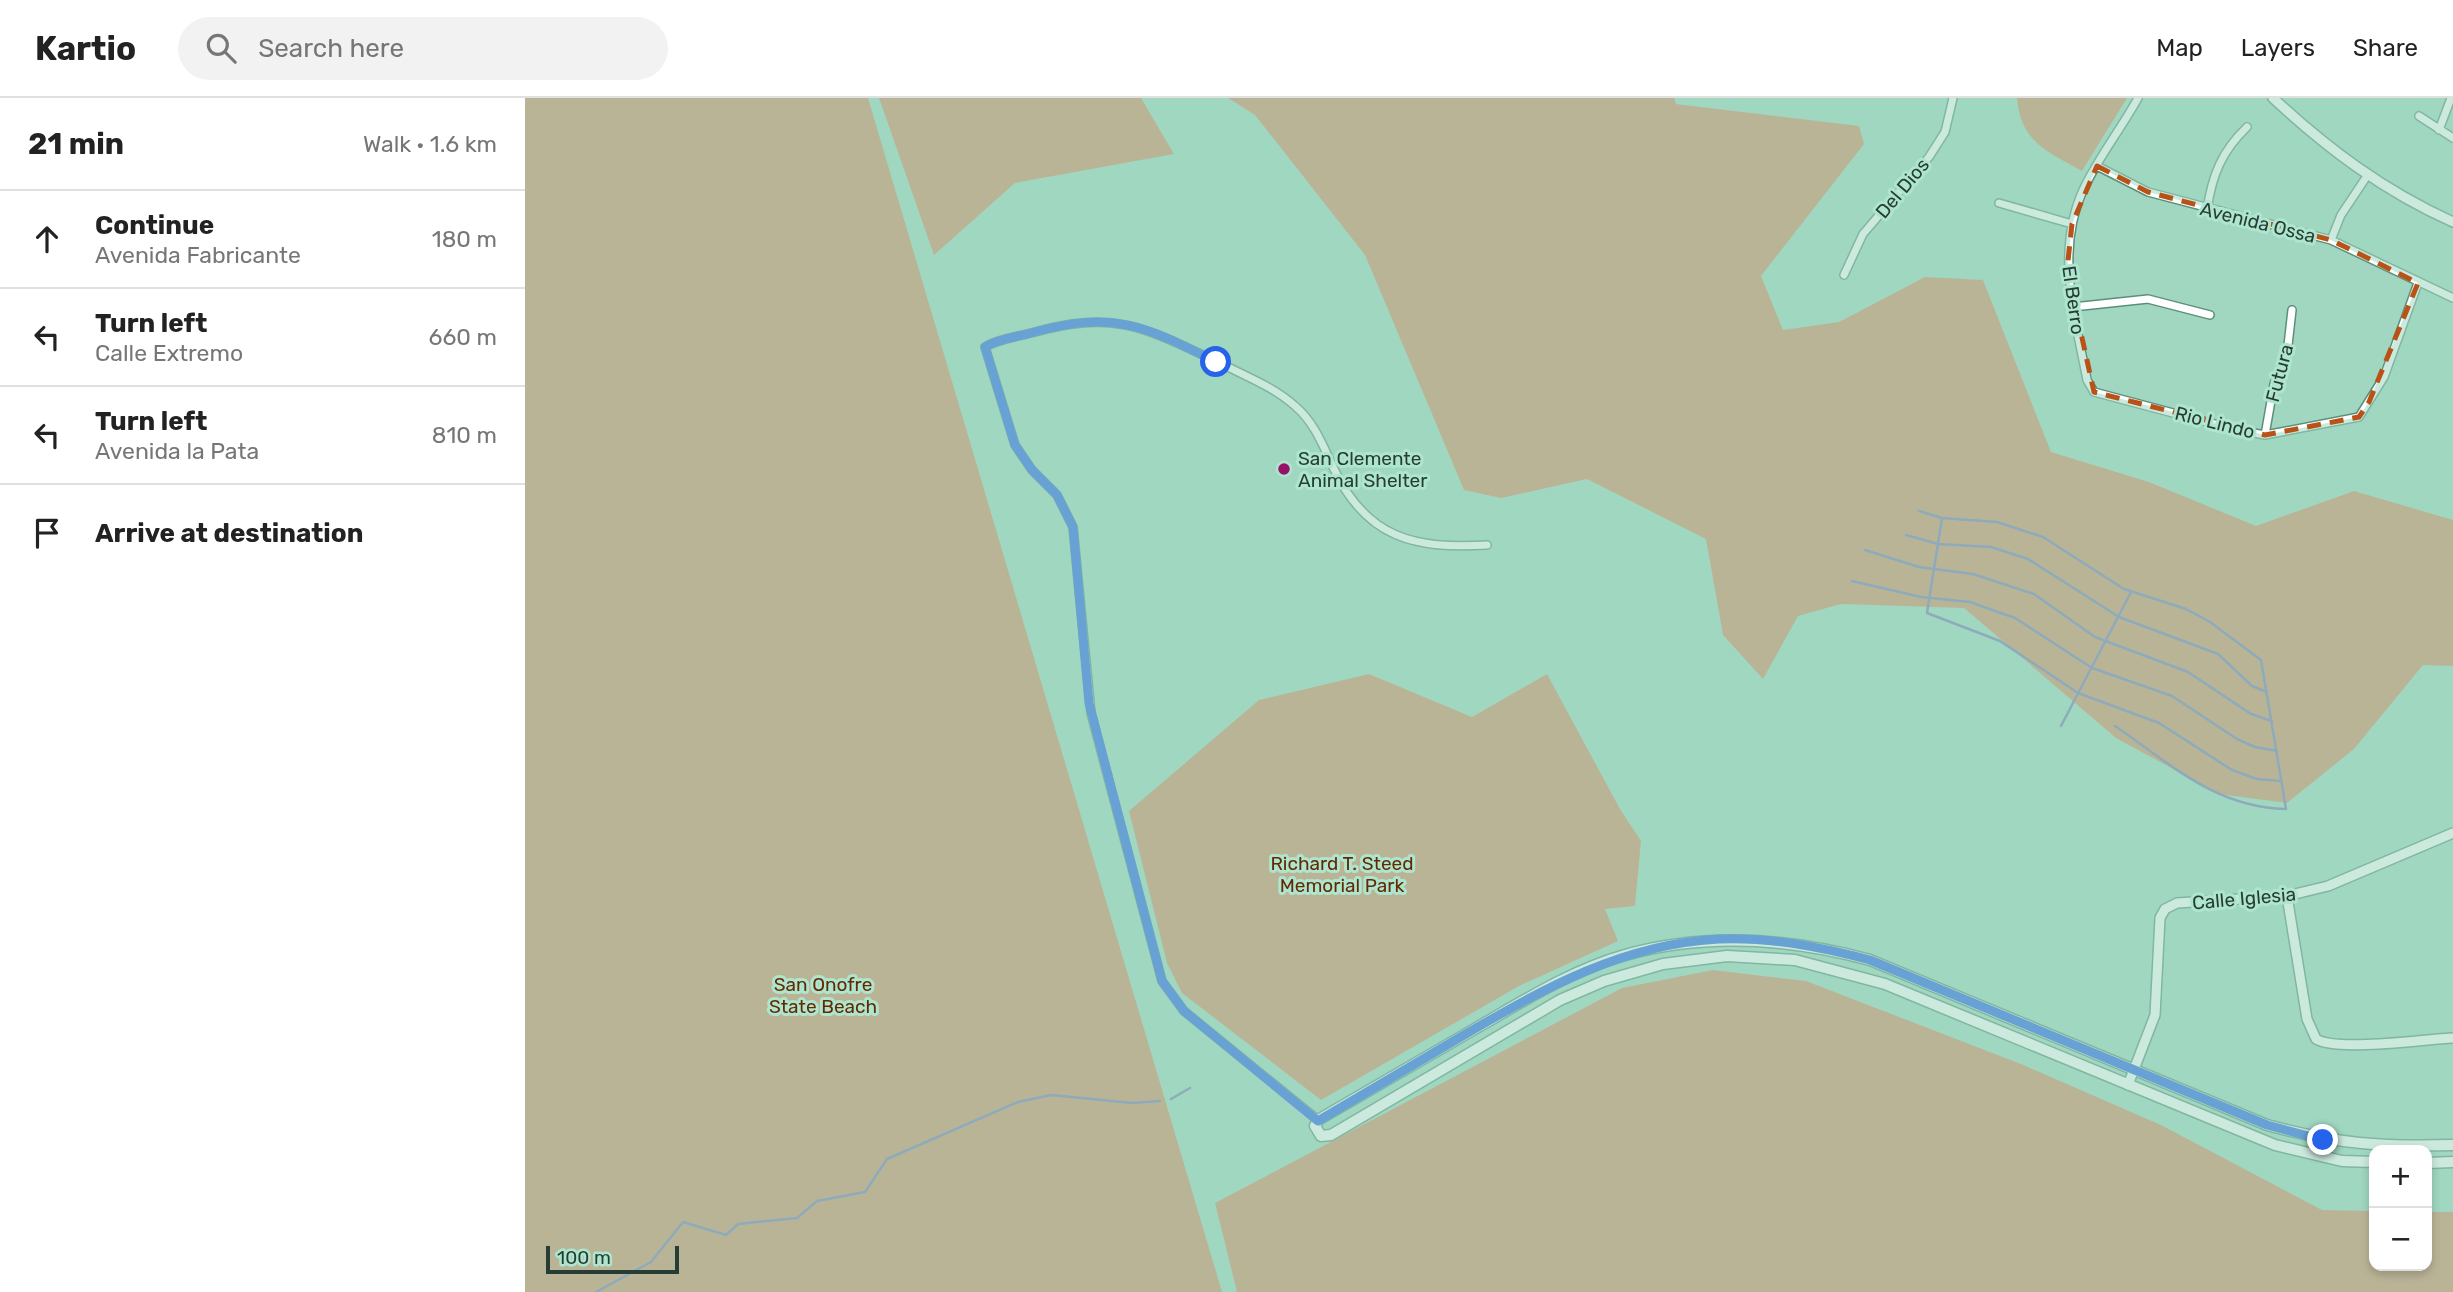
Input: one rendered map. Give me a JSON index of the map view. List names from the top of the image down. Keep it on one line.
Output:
{"streets":{"street":["Del Dios","Avenida Ossa","El Berro","Futura","Rio Lindo","Calle Iglesia"]},"crossings":[["Avenida Ossa","El Berro"],["Avenida Ossa","Rio Lindo"],["El Berro","Rio Lindo"],["Futura","Rio Lindo"]],"parks":["Richard T. Steed Memorial Park","San Onofre State Beach"],"places":["San Clemente Animal Shelter"],"scale_bar":"100 m","page":{"header":"Kartio","search":"Search here","nav":["Map","Layers","Share"],"heading":["21 min","Walk · 1.6 km"],"list":[["Continue","Avenida Fabricante","180 m"],["Turn left","Calle Extremo","660 m"],["Turn left","Avenida la Pata","810 m"],"Arrive at destination"],"map_buttons":["+","−"],"scale":"100 m"}}
